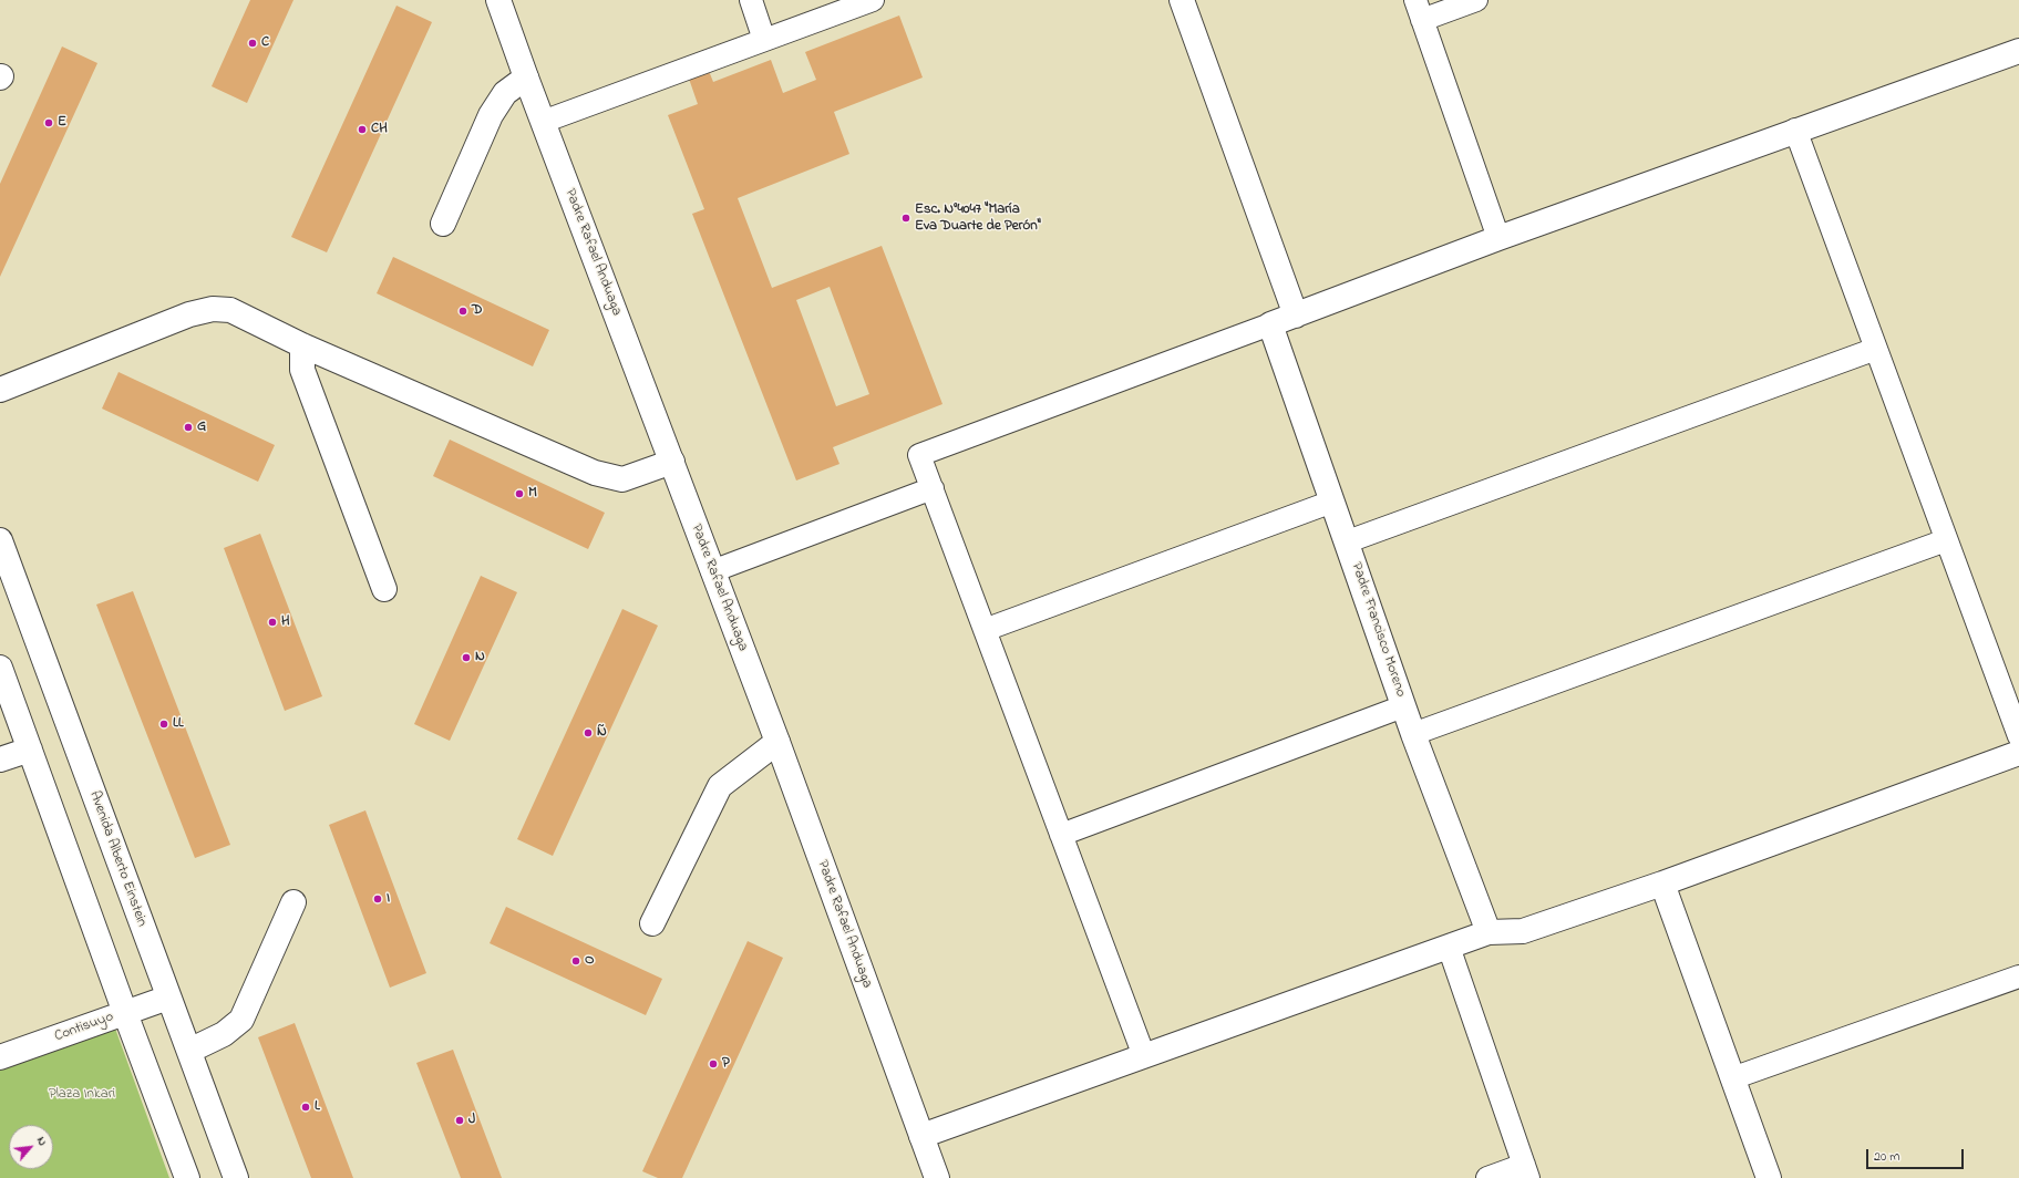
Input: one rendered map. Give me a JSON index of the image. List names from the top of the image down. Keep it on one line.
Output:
{"streets":{"street":["Padre Rafael Anduaga","Padre Francisco Moreno","Avenida Alberto Einstein","Contisuyo"]},"crossings":[["Avenida Alberto Einstein","Contisuyo"]],"parks":["Plaza Inkari"],"places":["C","E","CH","Esc. N°4047 \"María Eva Duarte de Perón\"","D","G","M","H","N","LL","Ñ","I","O","P","L","J"],"scale_bar":"20 m","north":"top right"}
